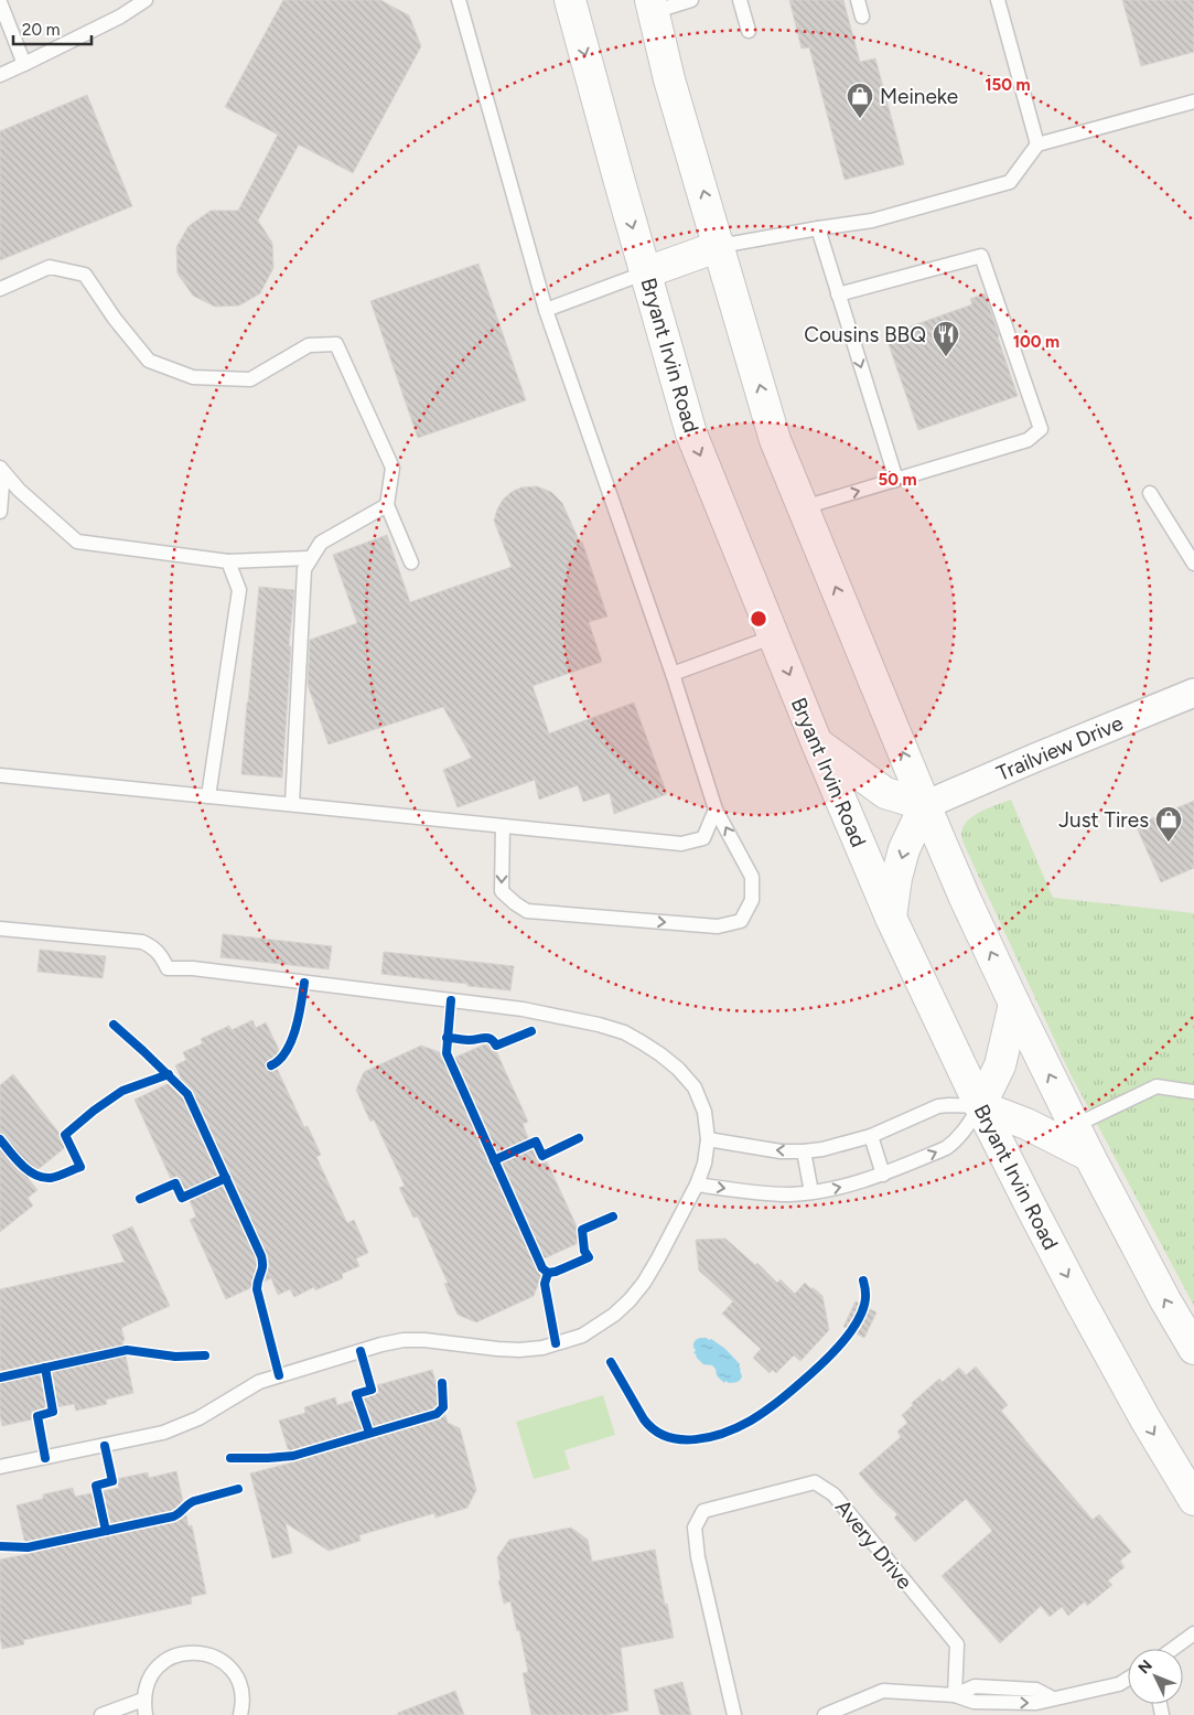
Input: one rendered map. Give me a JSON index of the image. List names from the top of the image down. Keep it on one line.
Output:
{"streets":{"main road":["Bryant Irvin Road"],"street":["Trailview Drive"],"lane":["Avery Drive"]},"places":{"shop":["Meineke","Just Tires"],"restaurant":["Cousins BBQ"]},"scale_bar":"20 m","north":"top left","rings":["150 m","100 m","50 m"]}
